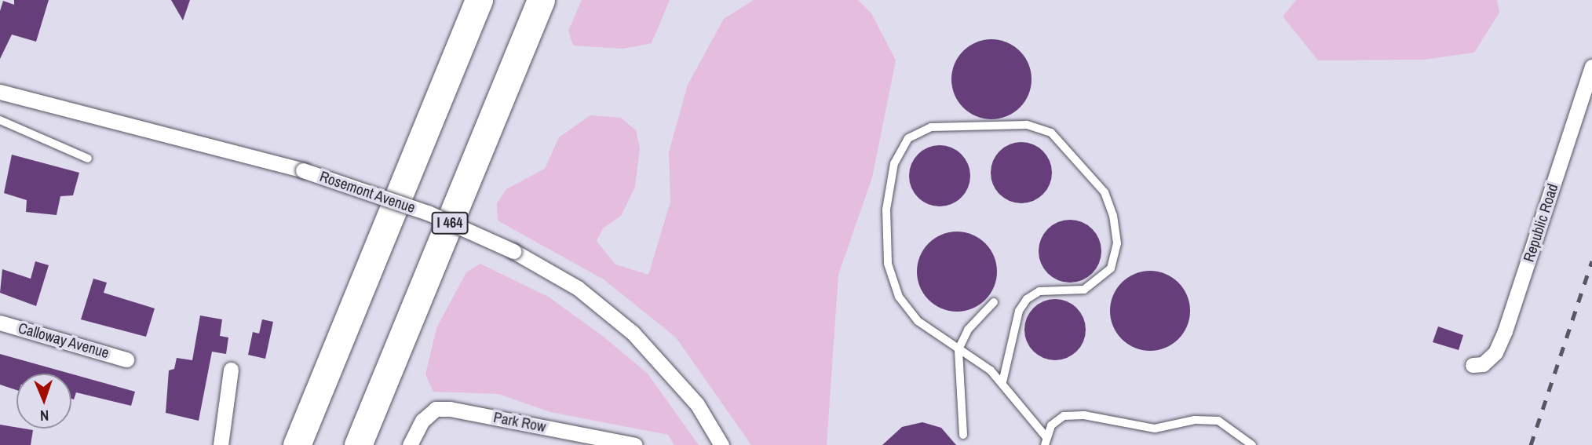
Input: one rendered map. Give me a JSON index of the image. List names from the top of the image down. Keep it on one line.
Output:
{"streets":{"highway":["I 464"],"street":["Rosemont Avenue","Republic Road","Calloway Avenue","Park Row"]},"north":"bottom"}
